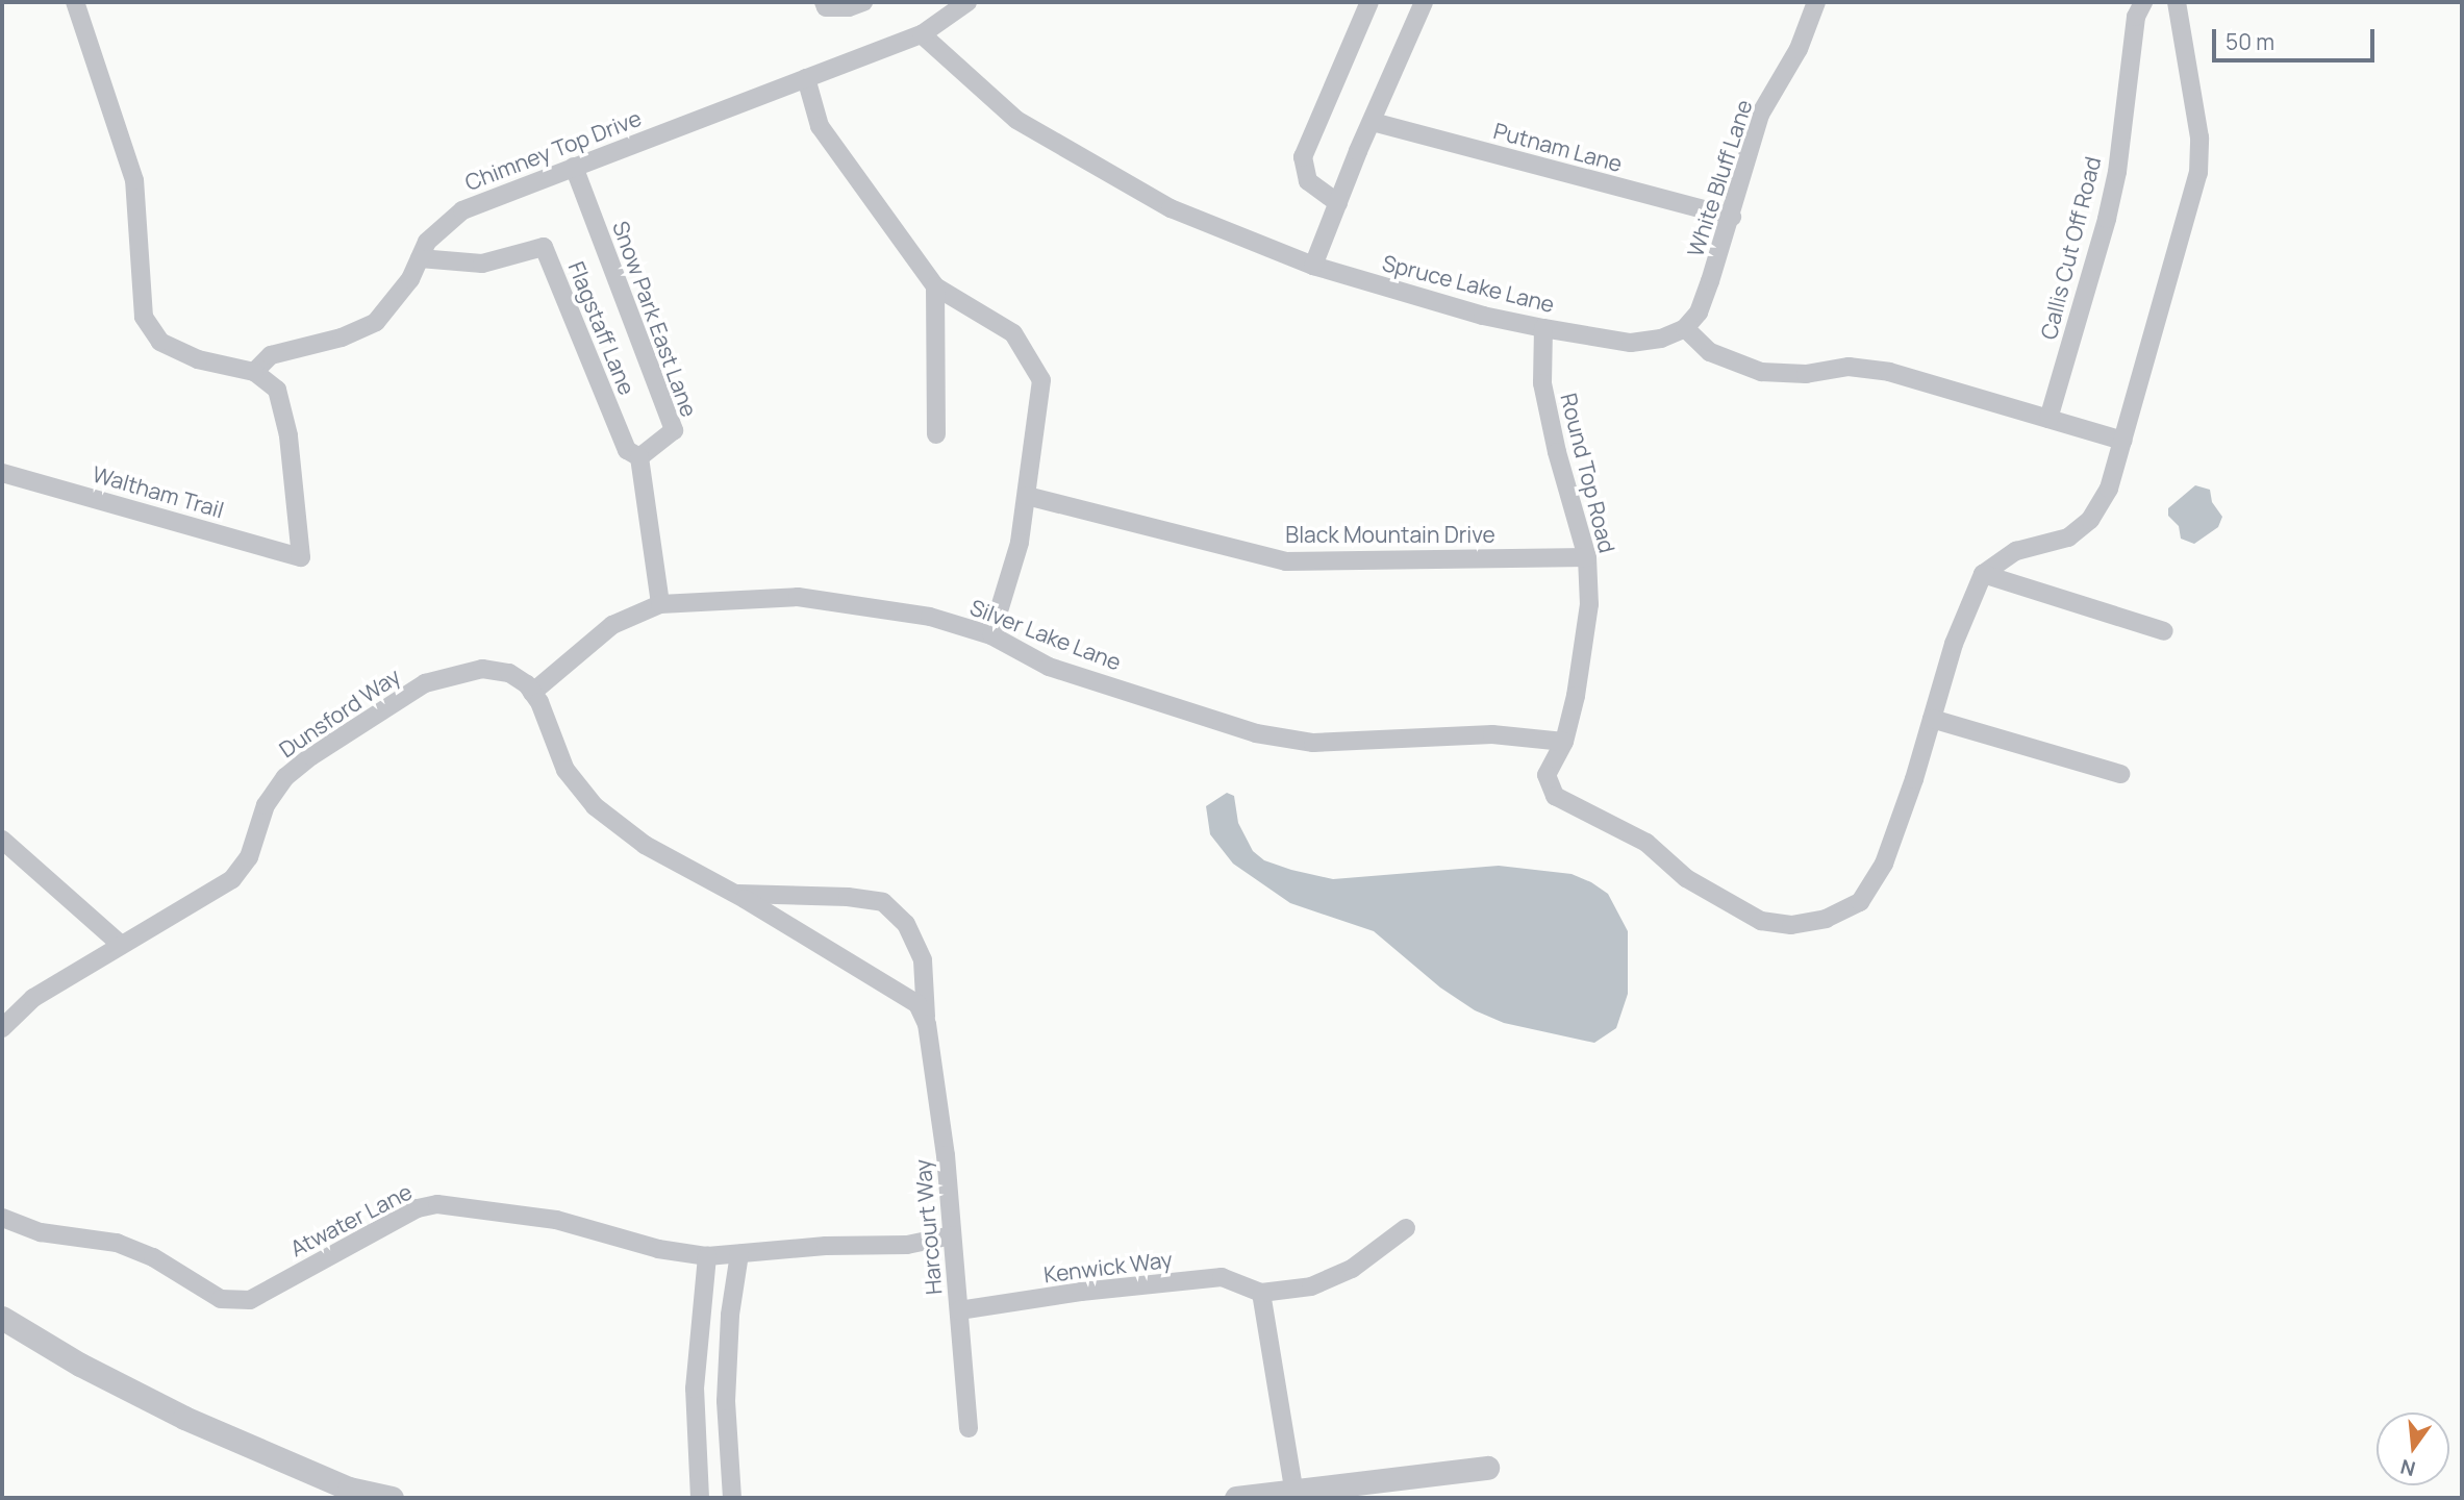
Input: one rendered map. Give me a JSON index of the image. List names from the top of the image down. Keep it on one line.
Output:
{"streets":{"street":["Putnam Lane","Chimney Top Drive","White Bluff Lane","Callis Cut Off Road","Spruce Lake Lane","Snow Park East Lane","Flagstaff Lane","Round Top Road","Waltham Trail","Black Mountain Drive","Silver Lake Lane","Dunsford Way","Atwater Lane","Harcourt Way","Kenwick Way"]},"crossings":[["Putnam Lane","White Bluff Lane"],["Chimney Top Drive","Spruce Lake Lane"],["Chimney Top Drive","Snow Park East Lane"],["Chimney Top Drive","Flagstaff Lane"],["Chimney Top Drive","Waltham Trail"],["White Bluff Lane","Spruce Lake Lane"],["Spruce Lake Lane","Round Top Road"],["Snow Park East Lane","Flagstaff Lane"],["Round Top Road","Black Mountain Drive"],["Round Top Road","Silver Lake Lane"],["Silver Lake Lane","Dunsford Way"],["Dunsford Way","Harcourt Way"],["Harcourt Way","Kenwick Way"]],"scale_bar":"50 m","north":"bottom"}
